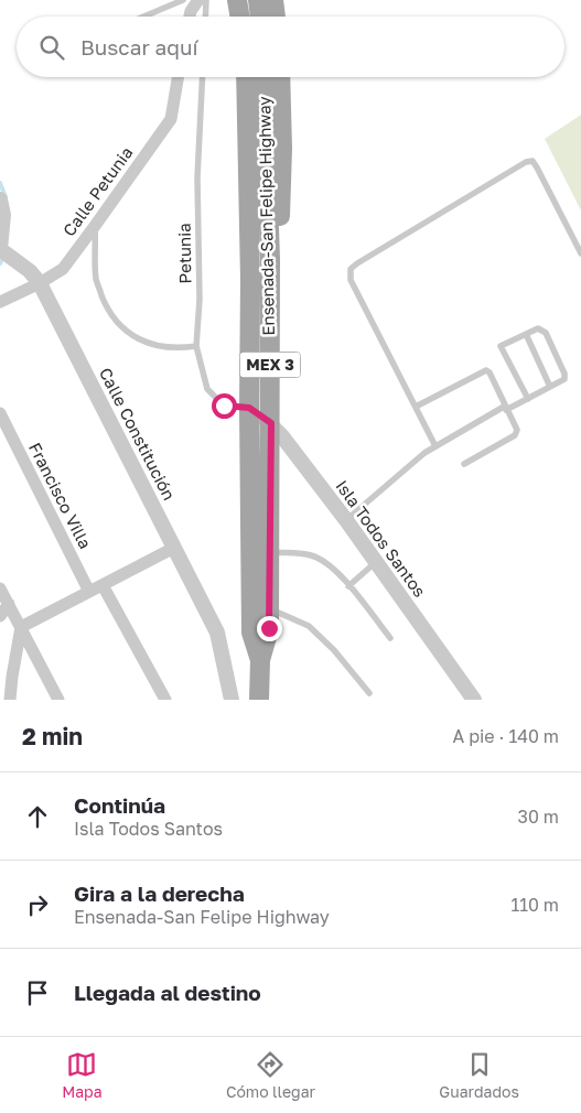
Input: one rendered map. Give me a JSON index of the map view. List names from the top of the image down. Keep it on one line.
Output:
{"streets":{"main road":["Ensenada-San Felipe Highway","MEX 3"],"street":["Calle Petunia","Calle Constitución","Francisco Villa","Isla Todos Santos"],"lane":["Petunia"]},"crossings":[["Calle Petunia","Calle Constitución"],["Ensenada-San Felipe Highway","Petunia"],["Ensenada-San Felipe Highway","Isla Todos Santos"],["Petunia","Isla Todos Santos"]],"page":{"search":"Buscar aquí","heading":["2 min","A pie · 140 m"],"list":[["Continúa","Isla Todos Santos","30 m"],["Gira a la derecha","Ensenada-San Felipe Highway","110 m"],"Llegada al destino"],"nav":["Mapa","Cómo llegar","Guardados"]}}
